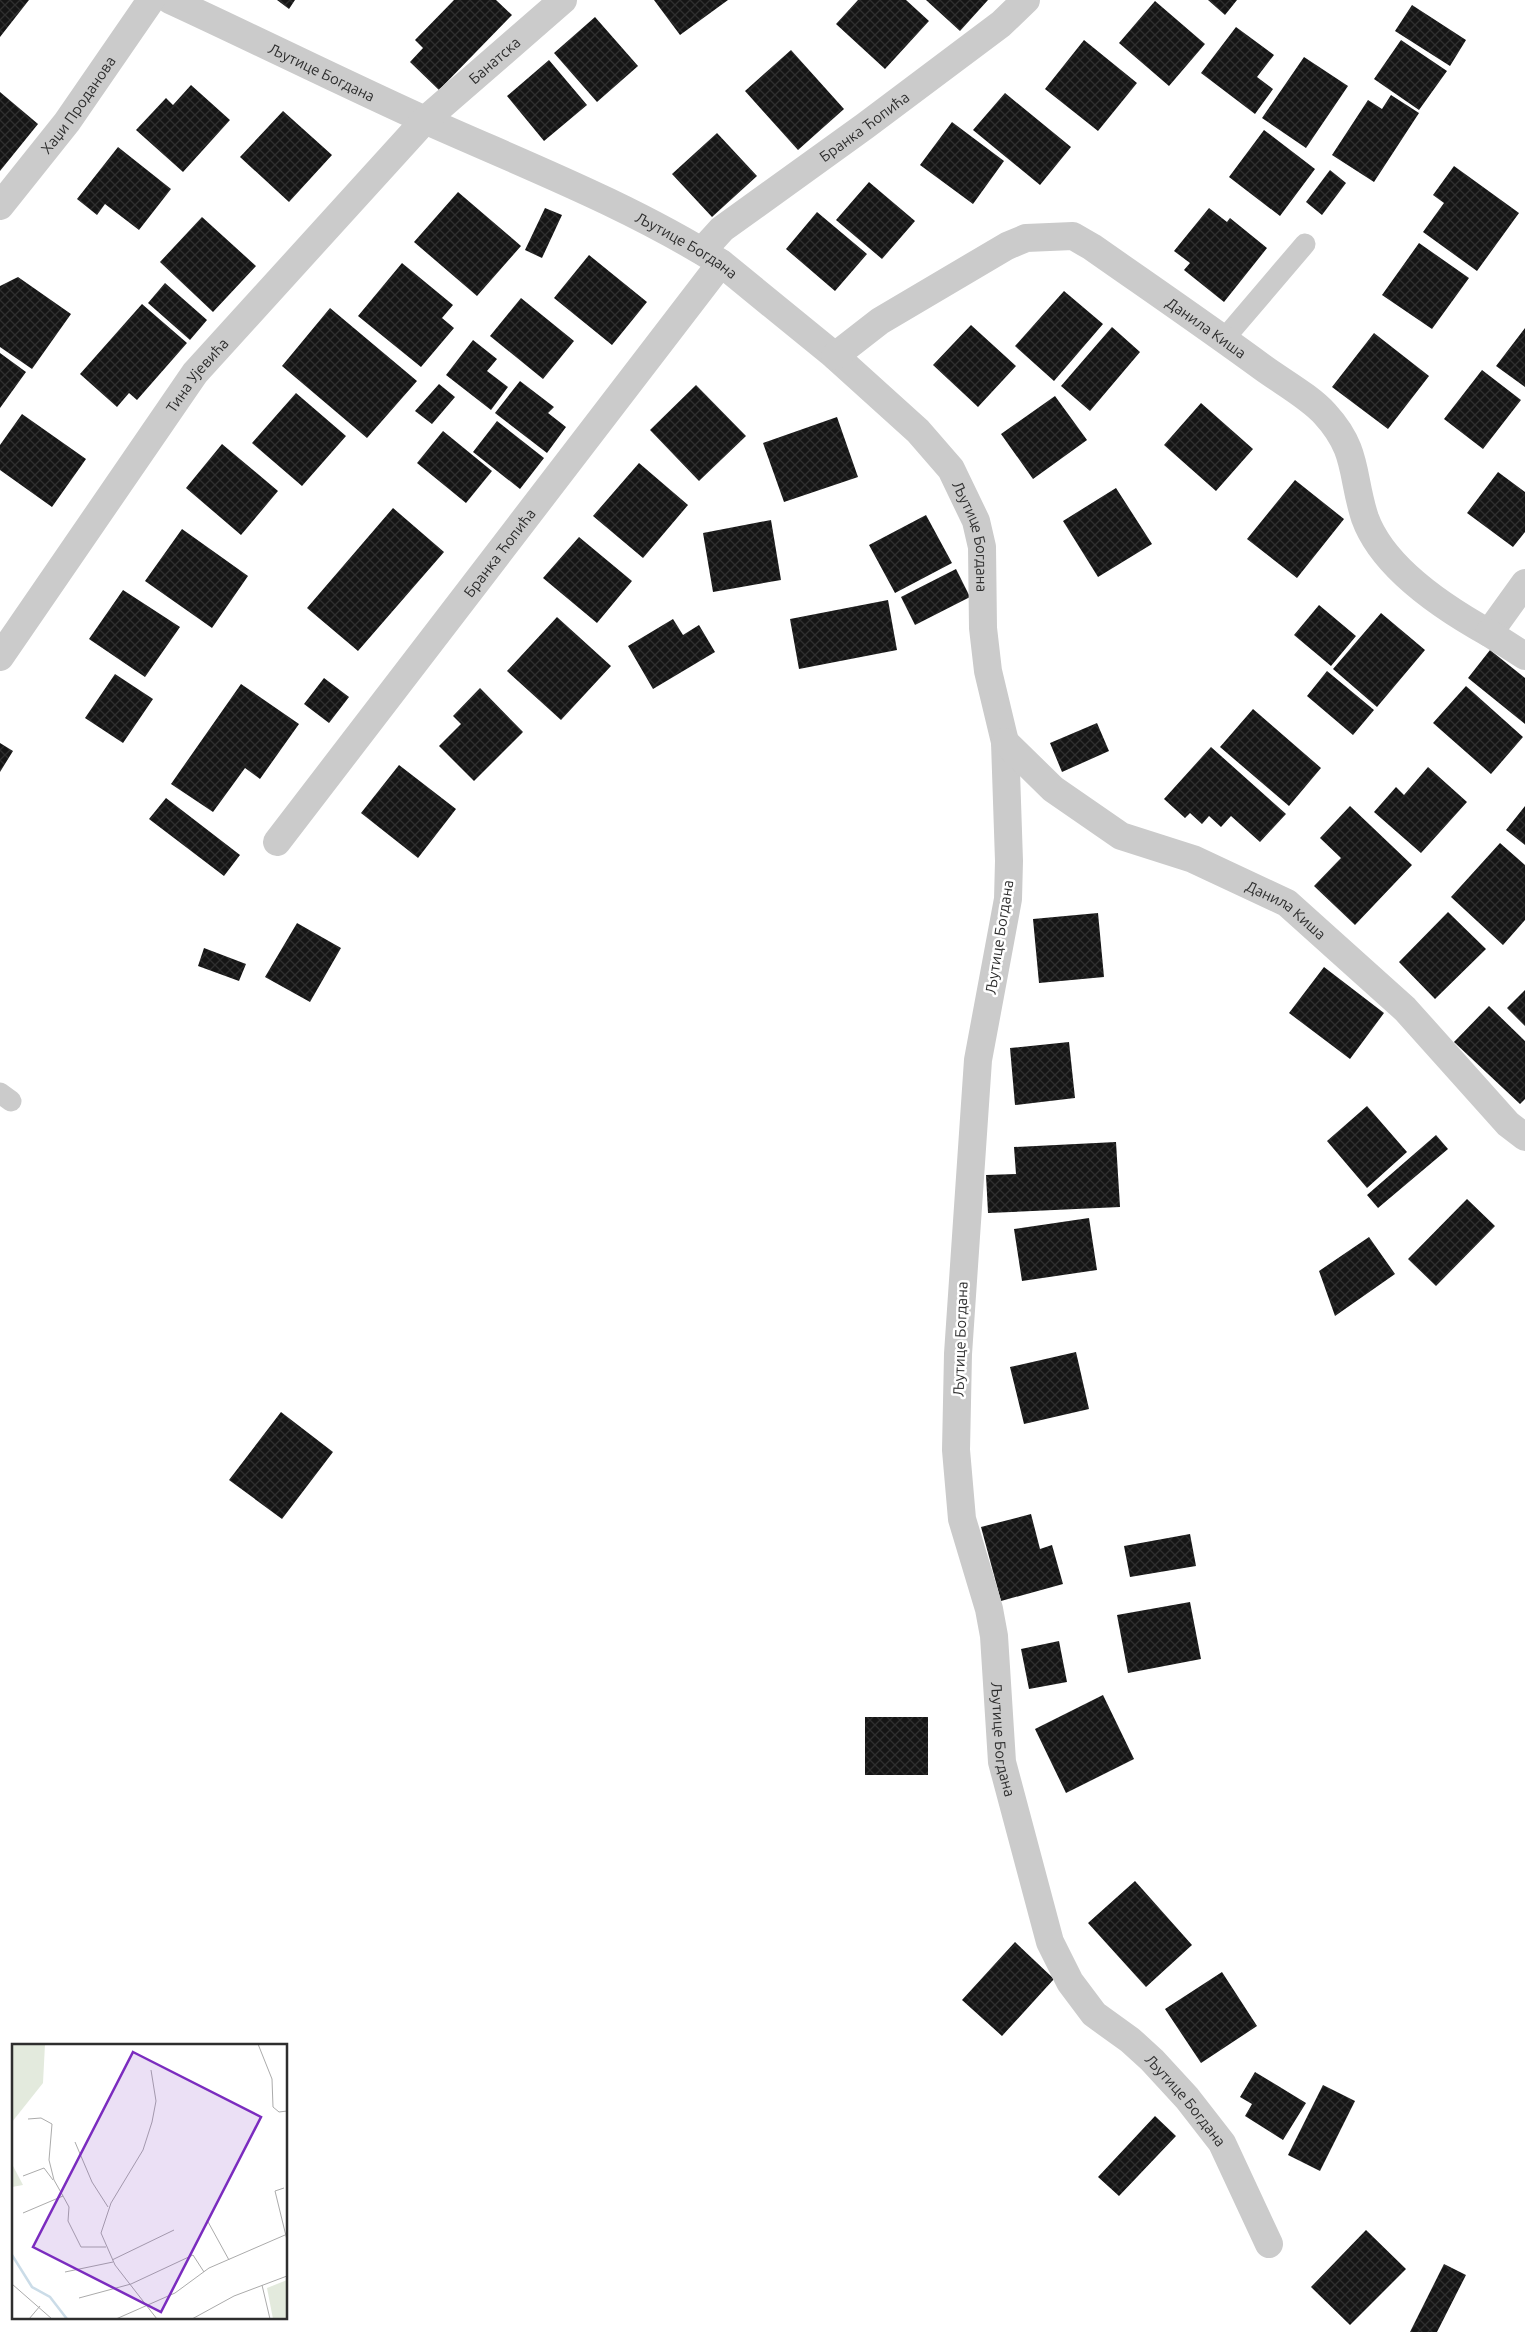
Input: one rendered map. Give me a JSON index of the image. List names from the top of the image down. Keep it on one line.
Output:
{"streets":{"street":["Банатска","Љутице Богдана","Хаџи Проданова","Бранка Ћопића","Данила Киша","Тина Ујевића"]},"crossings":[["Банатска","Љутице Богдана"],["Банатска","Тина Ујевића"],["Љутице Богдана","Бранка Ћопића"],["Љутице Богдана","Данила Киша"],["Љутице Богдана","Тина Ујевића"]]}
